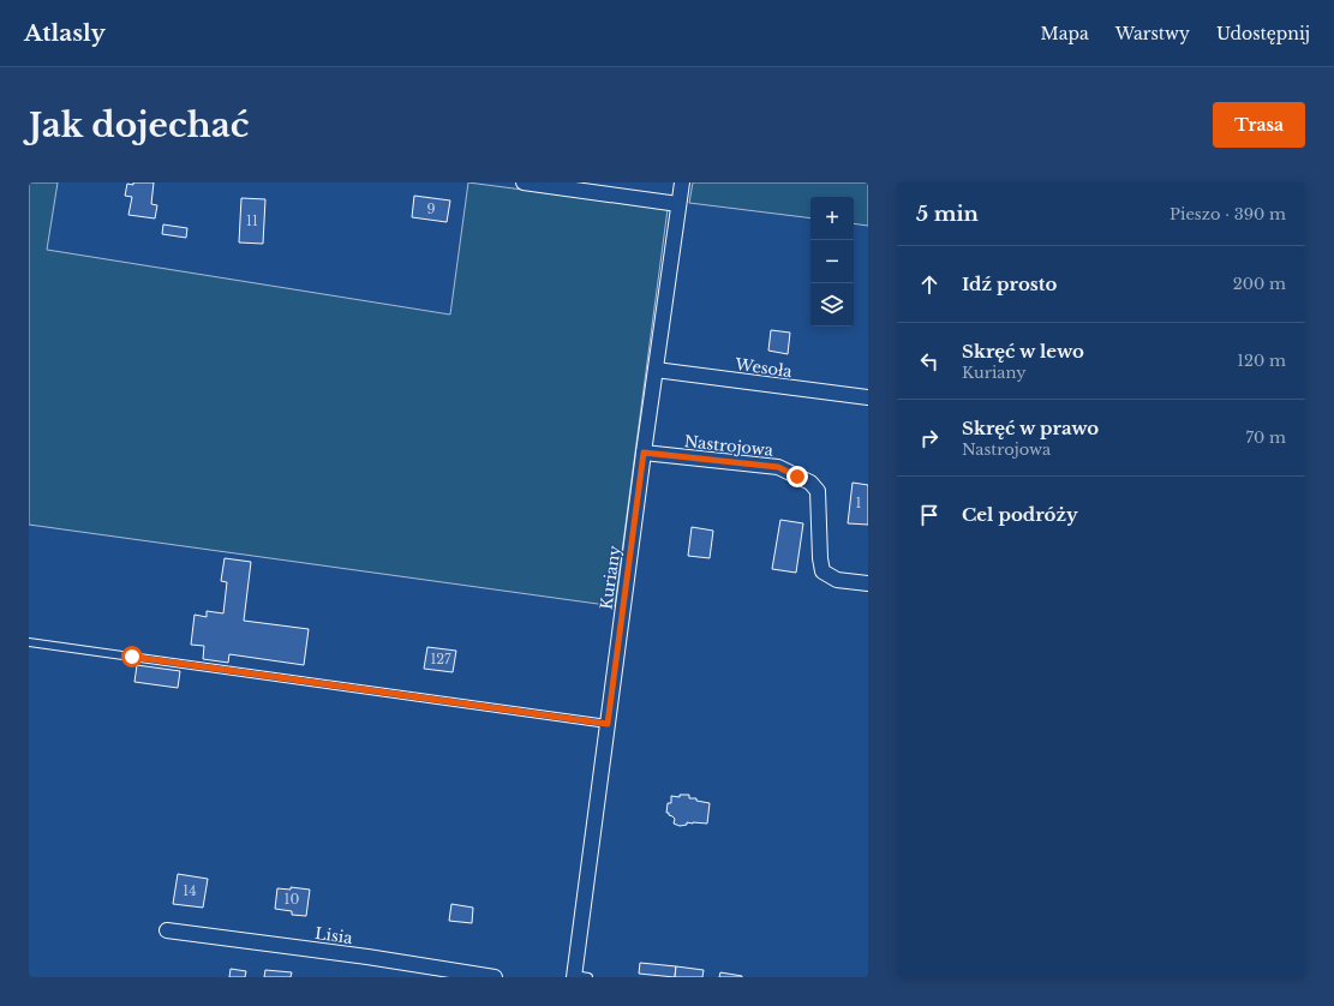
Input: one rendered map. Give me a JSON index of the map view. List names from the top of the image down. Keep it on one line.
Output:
{"streets":{"street":["Wesoła","Nastrojowa","Kuriany","Lisia"]},"crossings":[["Wesoła","Kuriany"],["Nastrojowa","Kuriany"]],"house_numbers":["9","11","1","127","14","10"],"page":{"header":"Atlasly","nav":["Mapa","Warstwy","Udostępnij"],"buttons":"Trasa","title":"Jak dojechać","heading":["5 min","Pieszo · 390 m"],"map_buttons":["+","−"],"list":[["Idź prosto","200 m"],["Skręć w lewo","Kuriany","120 m"],["Skręć w prawo","Nastrojowa","70 m"],"Cel podróży"]}}
